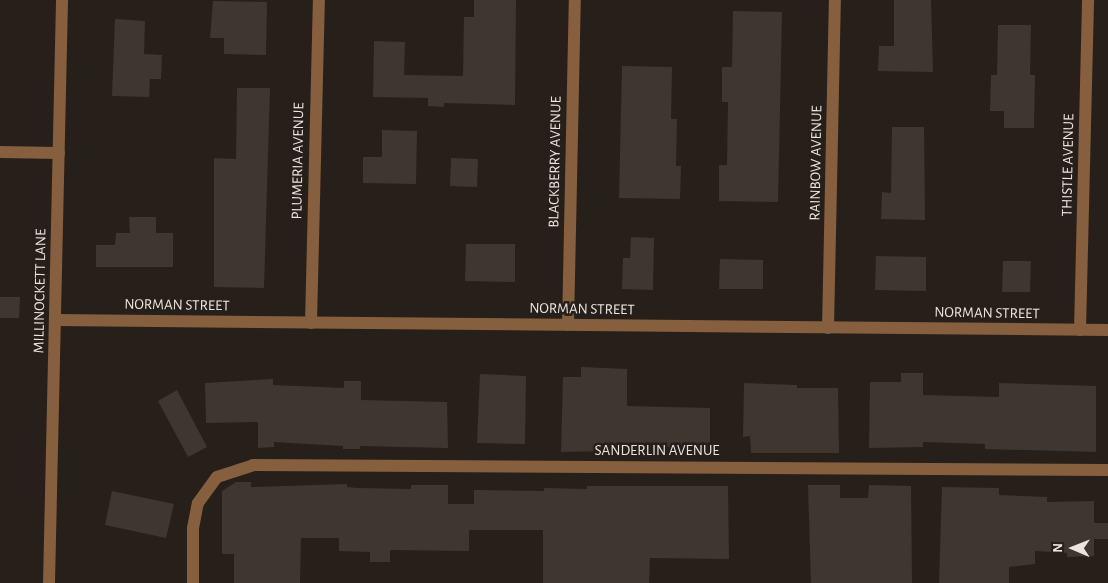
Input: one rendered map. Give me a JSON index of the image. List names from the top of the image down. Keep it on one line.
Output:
{"streets":{"street":["PLUMERIA AVENUE","BLACKBERRY AVENUE","RAINBOW AVENUE","THISTLE AVENUE","MILLINOCKETT LANE","NORMAN STREET","SANDERLIN AVENUE"]},"crossings":[["PLUMERIA AVENUE","NORMAN STREET"],["BLACKBERRY AVENUE","NORMAN STREET"],["RAINBOW AVENUE","NORMAN STREET"],["THISTLE AVENUE","NORMAN STREET"],["MILLINOCKETT LANE","NORMAN STREET"]],"north":"left"}
